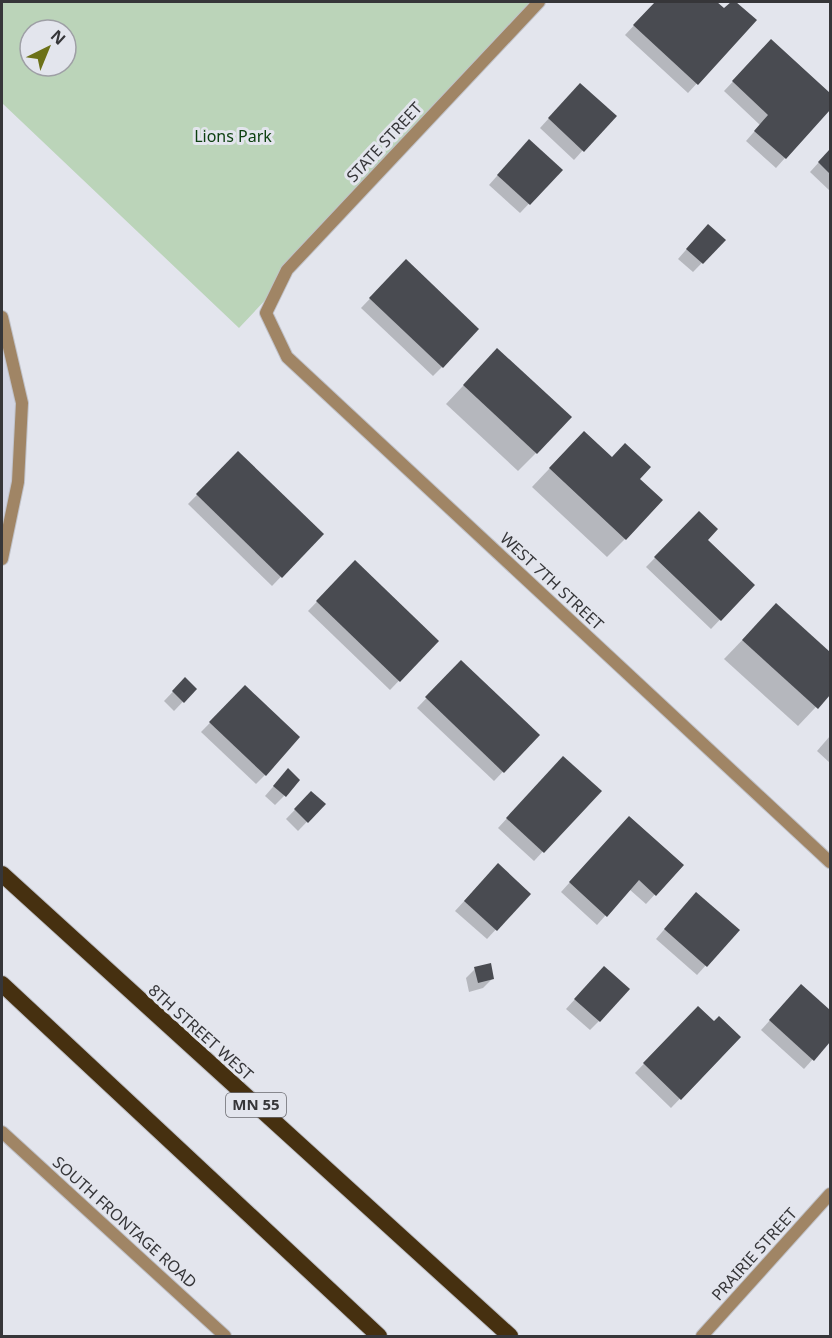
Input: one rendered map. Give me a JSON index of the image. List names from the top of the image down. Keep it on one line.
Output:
{"streets":{"highway":["8TH STREET WEST","MN 55"],"street":["STATE STREET","WEST 7TH STREET","SOUTH FRONTAGE ROAD","PRAIRIE STREET"]},"crossings":[["STATE STREET","WEST 7TH STREET"]],"parks":["Lions Park"],"north":"top right"}
